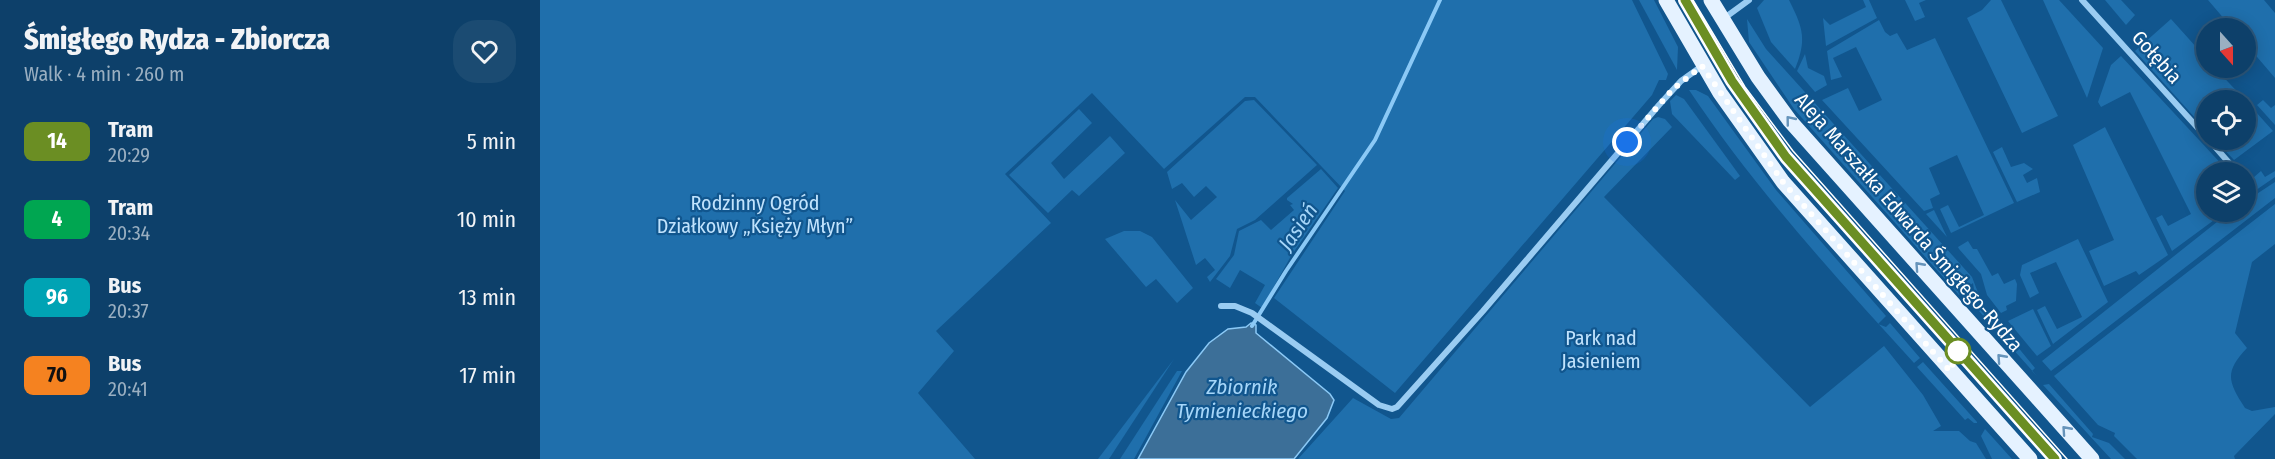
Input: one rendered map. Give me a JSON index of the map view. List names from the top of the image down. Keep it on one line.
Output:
{"streets":{"main road":["Aleja Marszałka Edwarda Śmigłego-Rydza"],"street":["Gołębia"]},"water":["Jasień","Zbiornik Tymienieckiego"],"parks":["Rodzinny Ogród Działkowy „Księży Młyn”","Park nad Jasieniem"],"lines":["tram line 14"],"north":"bottom","page":{"heading":["Śmigłego Rydza - Zbiorcza","Walk · 4 min · 260 m"],"list":[{"mark":"14","name":"Tram","note":"20:29","value":"5 min"},{"mark":"4","name":"Tram","note":"20:34","value":"10 min"},{"mark":"96","name":"Bus","note":"20:37","value":"13 min"},{"mark":"70","name":"Bus","note":"20:41","value":"17 min"}]}}
